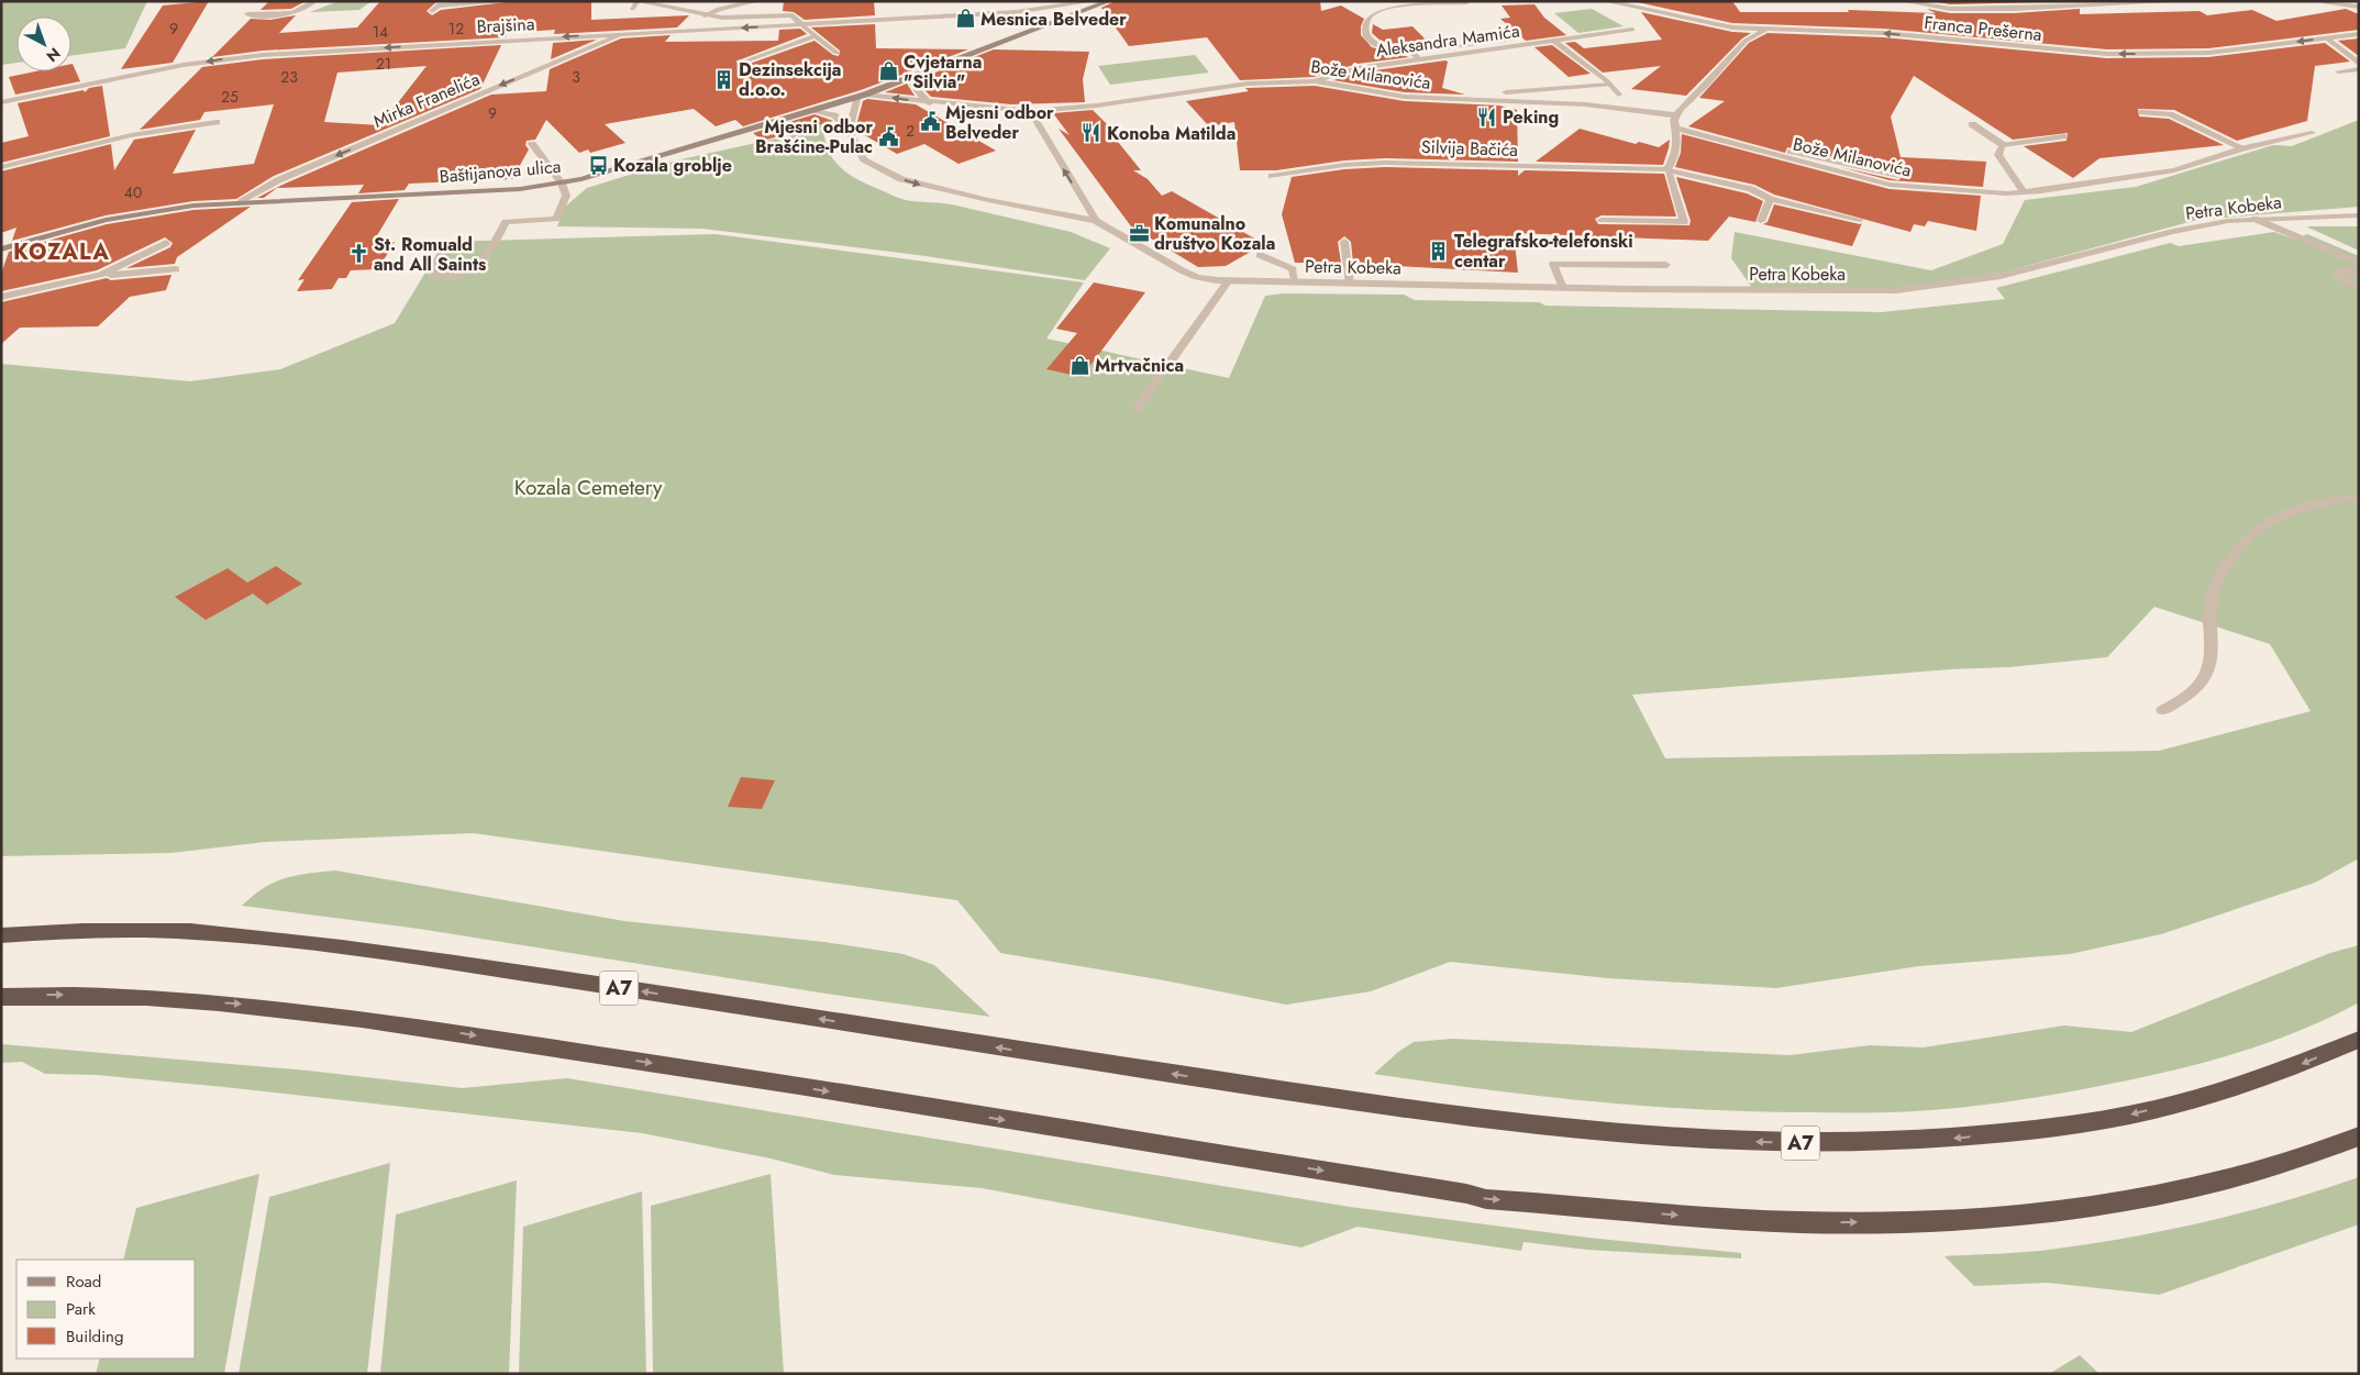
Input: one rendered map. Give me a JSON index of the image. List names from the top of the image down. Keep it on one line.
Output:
{"streets":{"highway":["A7"],"main road":["Baštijanova ulica"],"street":["Brajšina","Franca Prešerna","Aleksandra Mamića","Bože Milanovića","Mirka Franelića","Silvija Bačića","Petra Kobeka"]},"crossings":[["Brajšina","Mirka Franelića"],["Brajšina","Baštijanova ulica"],["Aleksandra Mamića","Bože Milanovića"],["Bože Milanovića","Baštijanova ulica"],["Bože Milanovića","Petra Kobeka"],["Mirka Franelića","Baštijanova ulica"]],"one_way":["Mirka Franelića"],"districts":["KOZALA"],"parks":["Kozala Cemetery"],"places":{"shop":["Mesnica Belveder","Cvjetarna \"Silvia\"","Mrtvačnica"],"building":["Dezinsekcija d.o.o.","Telegrafsko-telefonski centar"],"restaurant":["Peking","Konoba Matilda"],"public building":["Mjesni odbor Belveder","Mjesni odbor Brašćine-Pulac"],"bus stop":["Kozala groblje"],"office":["Komunalno društvo Kozala"],"church":["St. Romuald and All Saints"]},"house_numbers":["9","12","14","21","23","3","25","9","2","40"],"legend":["Road","Park","Building"],"north":"bottom right"}
